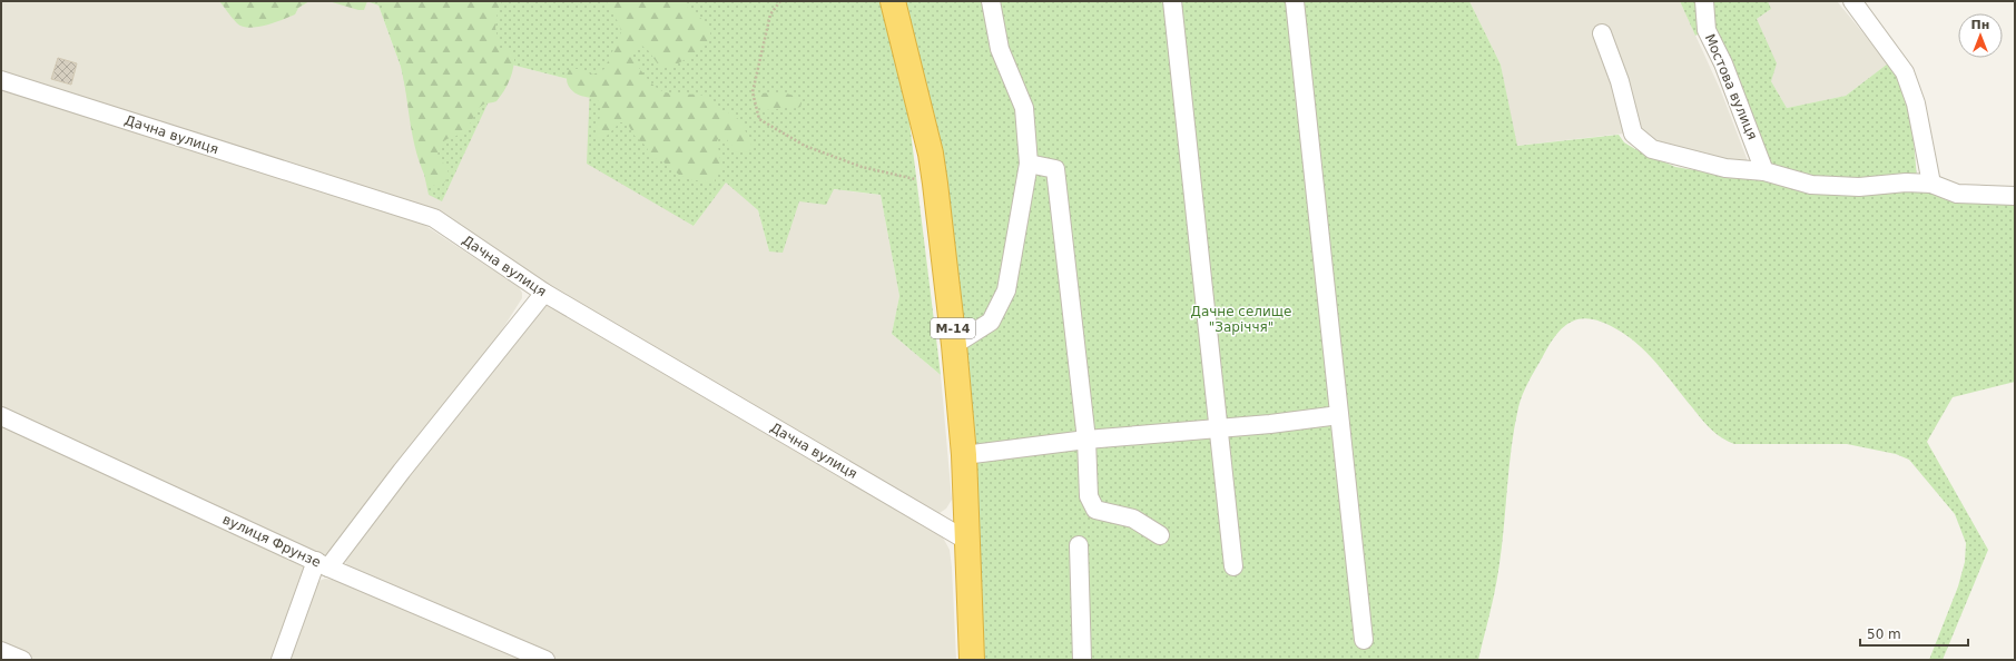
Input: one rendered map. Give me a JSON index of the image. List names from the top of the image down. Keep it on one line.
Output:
{"streets":{"highway":["М-14"],"street":["Мостова вулиця","Дачна вулиця","вулиця Фрунзе"]},"crossings":[["Дачна вулиця","М-14"]],"parks":["Дачне селище \"Заріччя\""],"scale_bar":"50 m","north":"top"}
